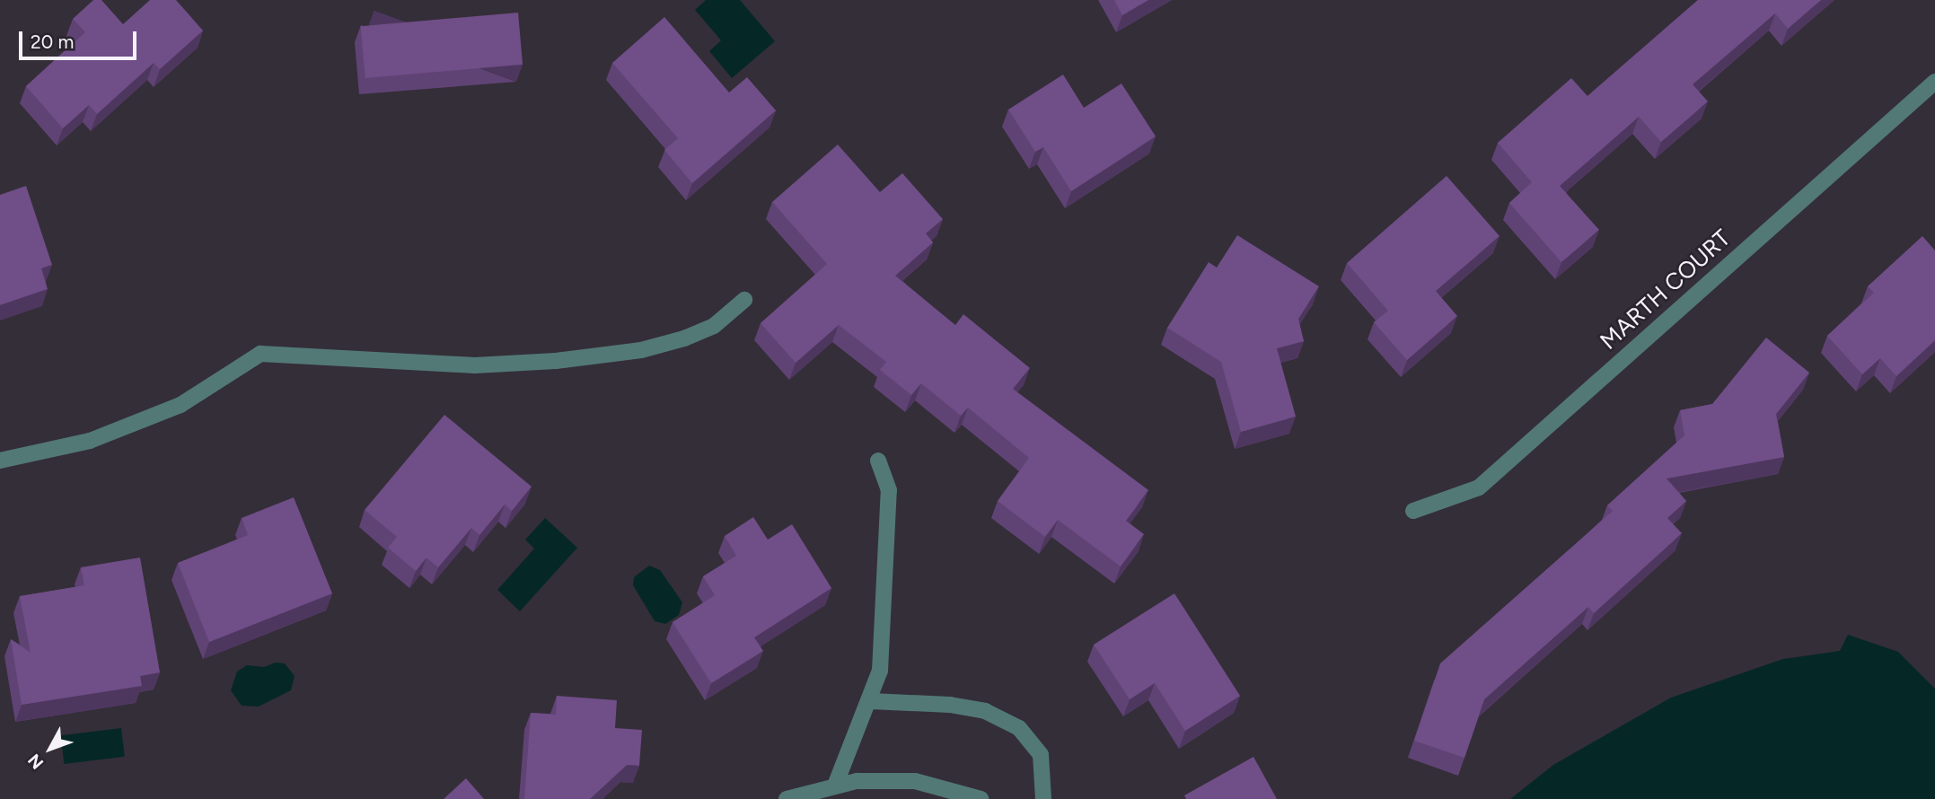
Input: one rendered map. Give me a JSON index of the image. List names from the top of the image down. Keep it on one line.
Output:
{"streets":{"street":["MARTH COURT"]},"scale_bar":"20 m","north":"bottom left"}
